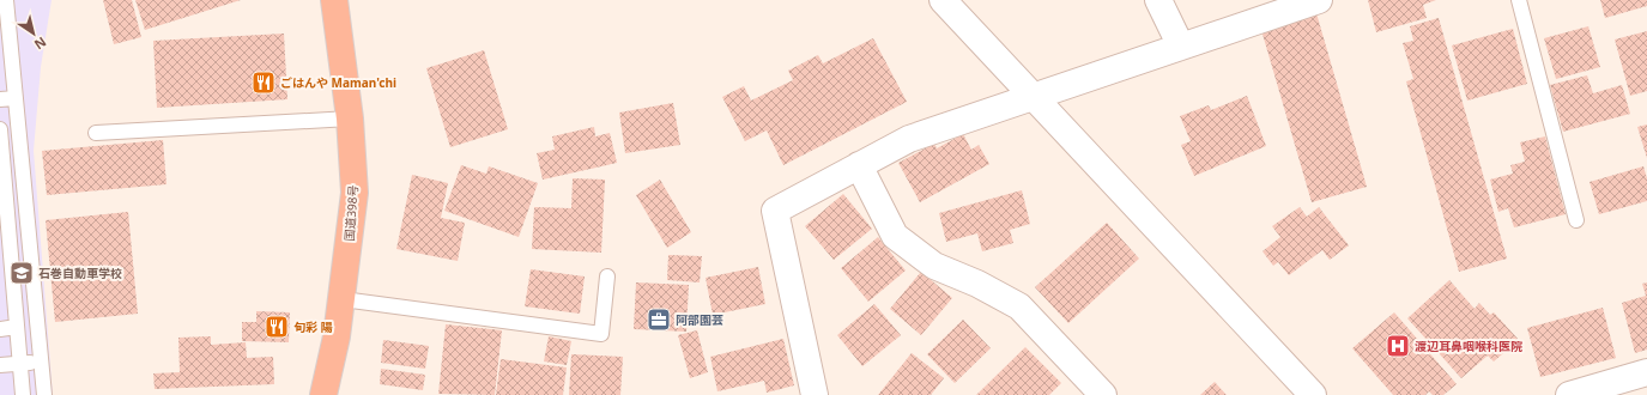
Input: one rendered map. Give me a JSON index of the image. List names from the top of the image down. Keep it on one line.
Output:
{"streets":{"highway":["国道398号"]},"places":{"restaurant":["ごはんや Maman'chi","旬彩 陽"],"school or university":["石巻自動車学校"],"office":["阿部園芸"],"hospital":["渡辺耳鼻咽喉科医院"]},"north":"bottom right"}
